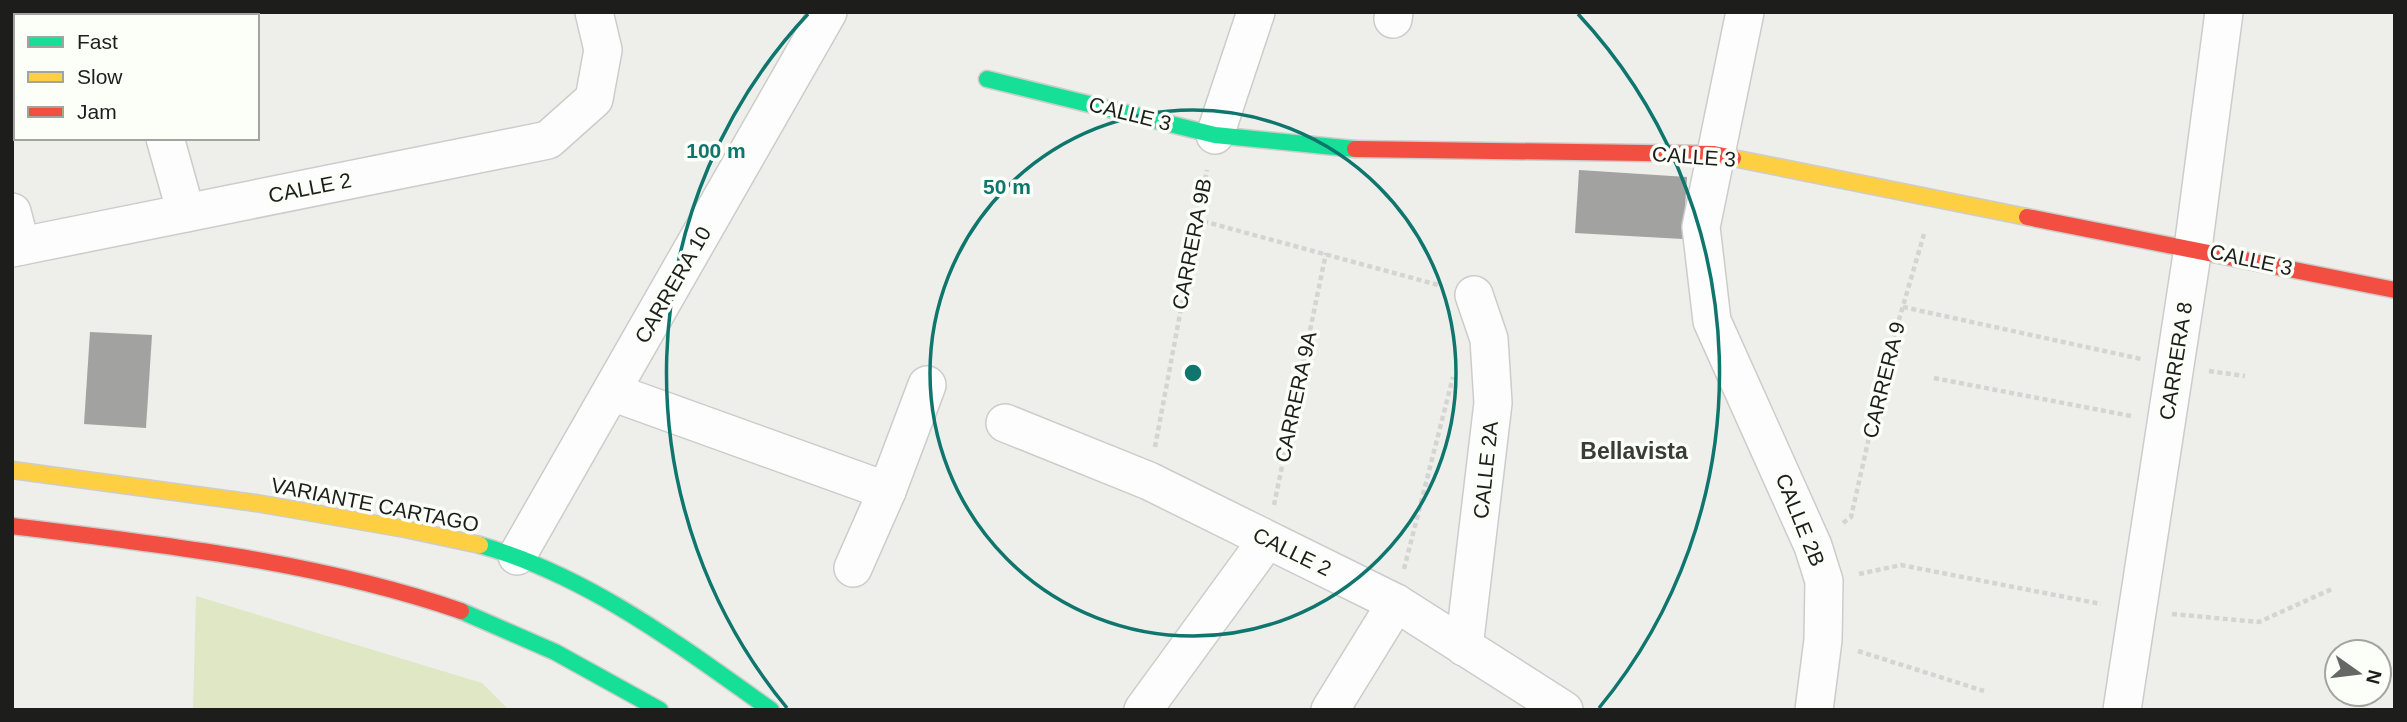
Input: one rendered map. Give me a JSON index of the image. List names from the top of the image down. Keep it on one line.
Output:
{"streets":{"main road":["CALLE 3","VARIANTE CARTAGO"],"street":["CALLE 2","CARRERA 10","CARRERA 8","CALLE 2A","CALLE 2B"],"path":["CARRERA 9B","CARRERA 9","CARRERA 9A"]},"crossings":[["CALLE 3","CARRERA 9B"],["CALLE 3","CARRERA 8"],["CALLE 3","CARRERA 9"],["CALLE 3","CALLE 2B"],["CALLE 2","CARRERA 9B"],["CALLE 2","CARRERA 9A"],["CALLE 2","CALLE 2A"],["CARRERA 10","VARIANTE CARTAGO"],["CARRERA 8","CALLE 2B"],["CARRERA 9","CALLE 2B"]],"districts":["Bellavista"],"legend":["Fast","Slow","Jam"],"north":"right","rings":["100 m","50 m"]}
